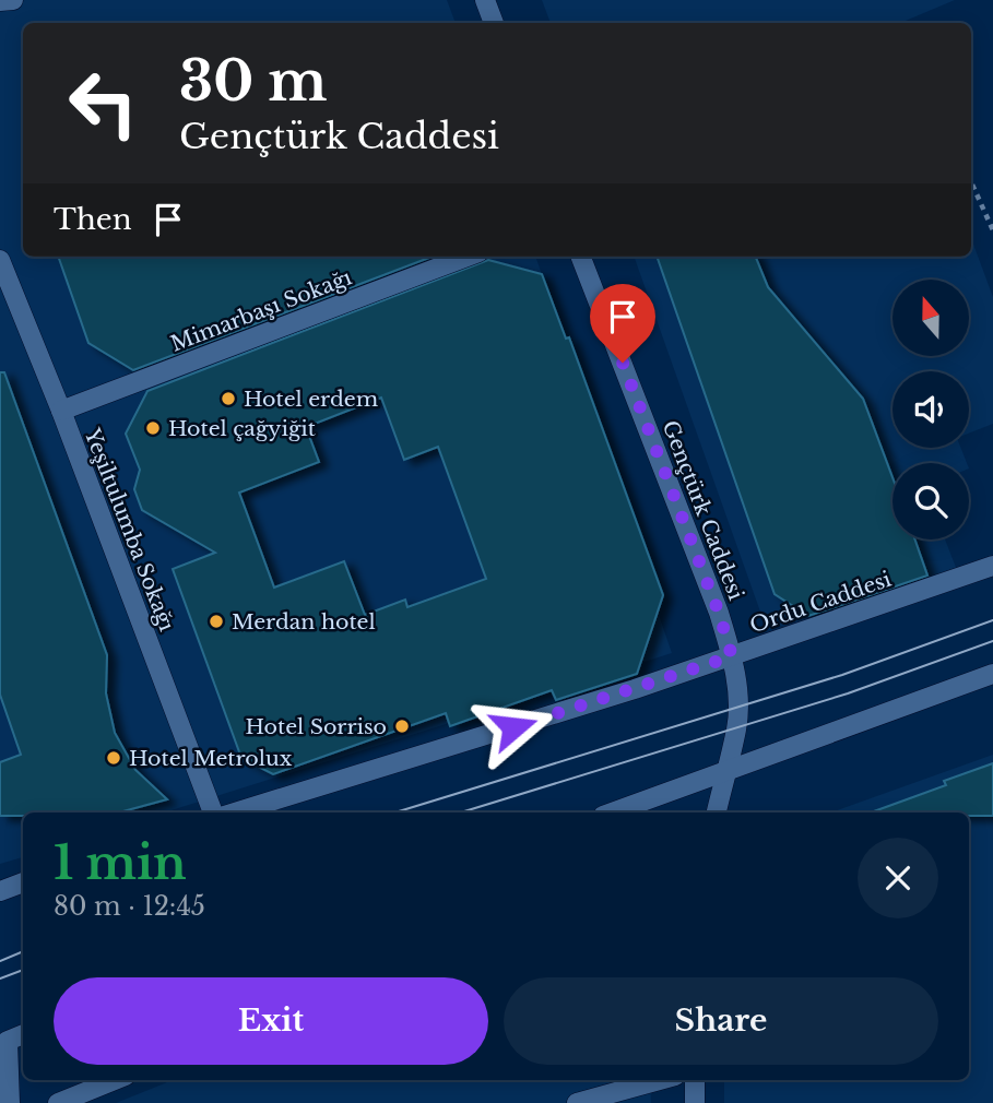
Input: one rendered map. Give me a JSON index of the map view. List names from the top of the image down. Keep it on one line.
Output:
{"streets":{"street":["Mimarbaşı Sokağı","Gençtürk Caddesi","Yeşiltulumba Sokağı","Ordu Caddesi"]},"crossings":[["Mimarbaşı Sokağı","Yeşiltulumba Sokağı"],["Gençtürk Caddesi","Ordu Caddesi"]],"places":["Hotel erdem","Hotel çağyiğit","Merdan hotel","Hotel Sorriso","Hotel Metrolux"],"north":"top","page":{"turn":["30 m","Gençtürk Caddesi"],"then":"Then","heading":["1 min","80 m · 12:45"],"buttons":["Exit","Share"]}}
